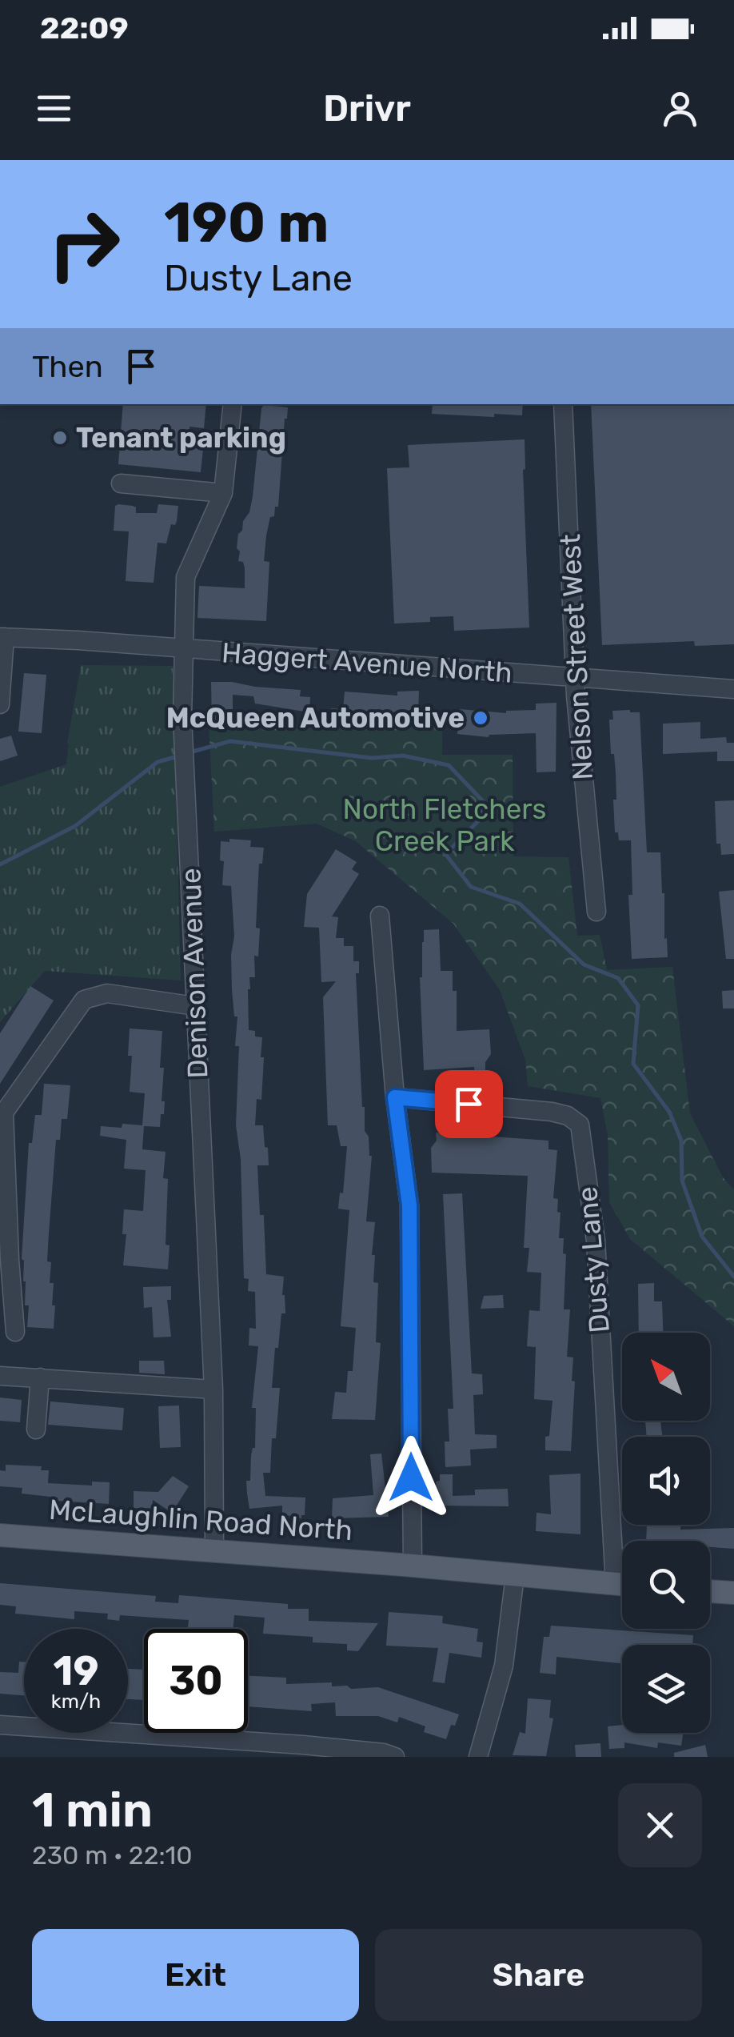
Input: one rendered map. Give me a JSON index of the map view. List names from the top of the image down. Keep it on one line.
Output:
{"streets":{"main road":["McLaughlin Road North"],"street":["Nelson Street West","Haggert Avenue North","Denison Avenue","Dusty Lane"]},"crossings":[["Nelson Street West","Haggert Avenue North"],["Haggert Avenue North","Denison Avenue"],["Denison Avenue","McLaughlin Road North"]],"parks":["North Fletchers Creek Park"],"places":["Tenant parking","McQueen Automotive"],"north":"top left","page":{"status":"22:09","header":"Drivr","turn":["190 m","Dusty Lane"],"then":"Then","speed":"19 km/h","limit":"30","heading":["1 min","230 m · 22:10"],"buttons":["Exit","Share"]}}
